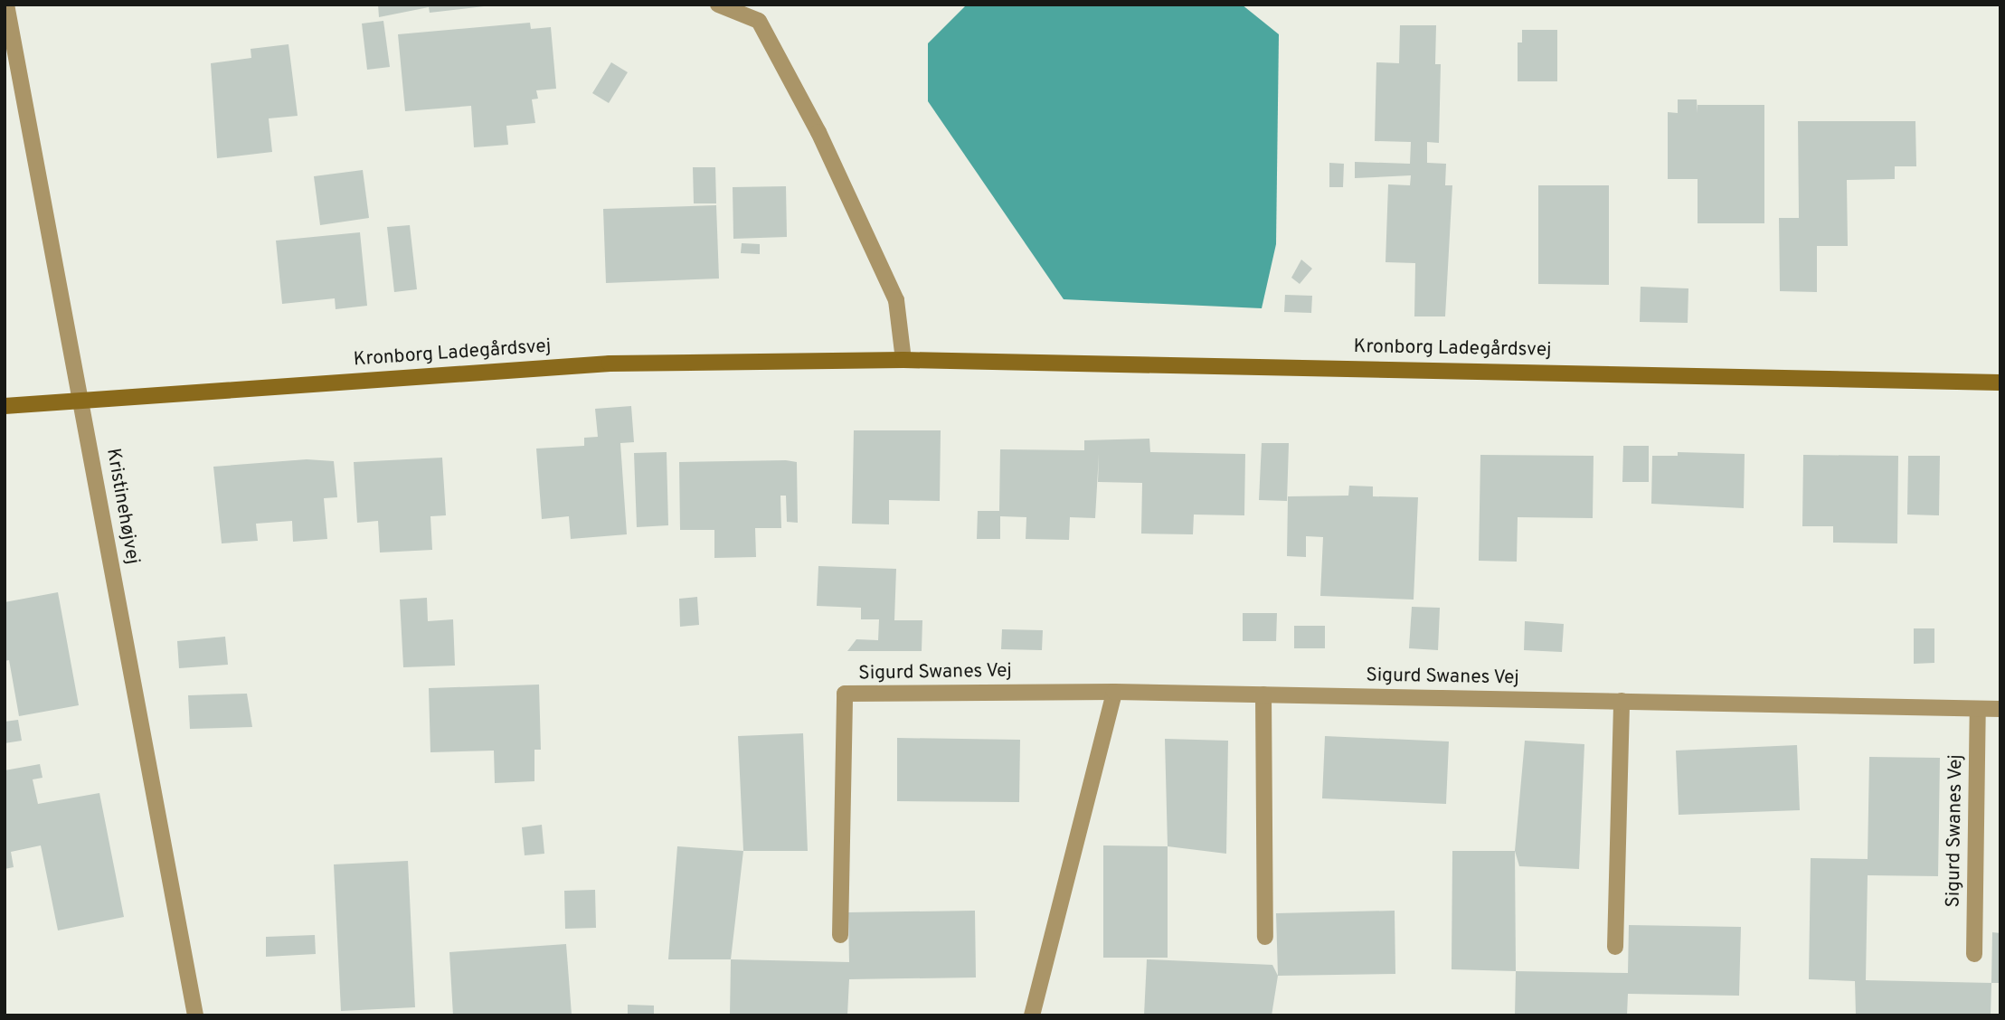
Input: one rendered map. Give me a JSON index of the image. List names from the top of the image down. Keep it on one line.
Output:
{"streets":{"street":["Kronborg Ladegårdsvej","Kristinehøjvej","Sigurd Swanes Vej"]},"crossings":[["Kronborg Ladegårdsvej","Kristinehøjvej"]]}
